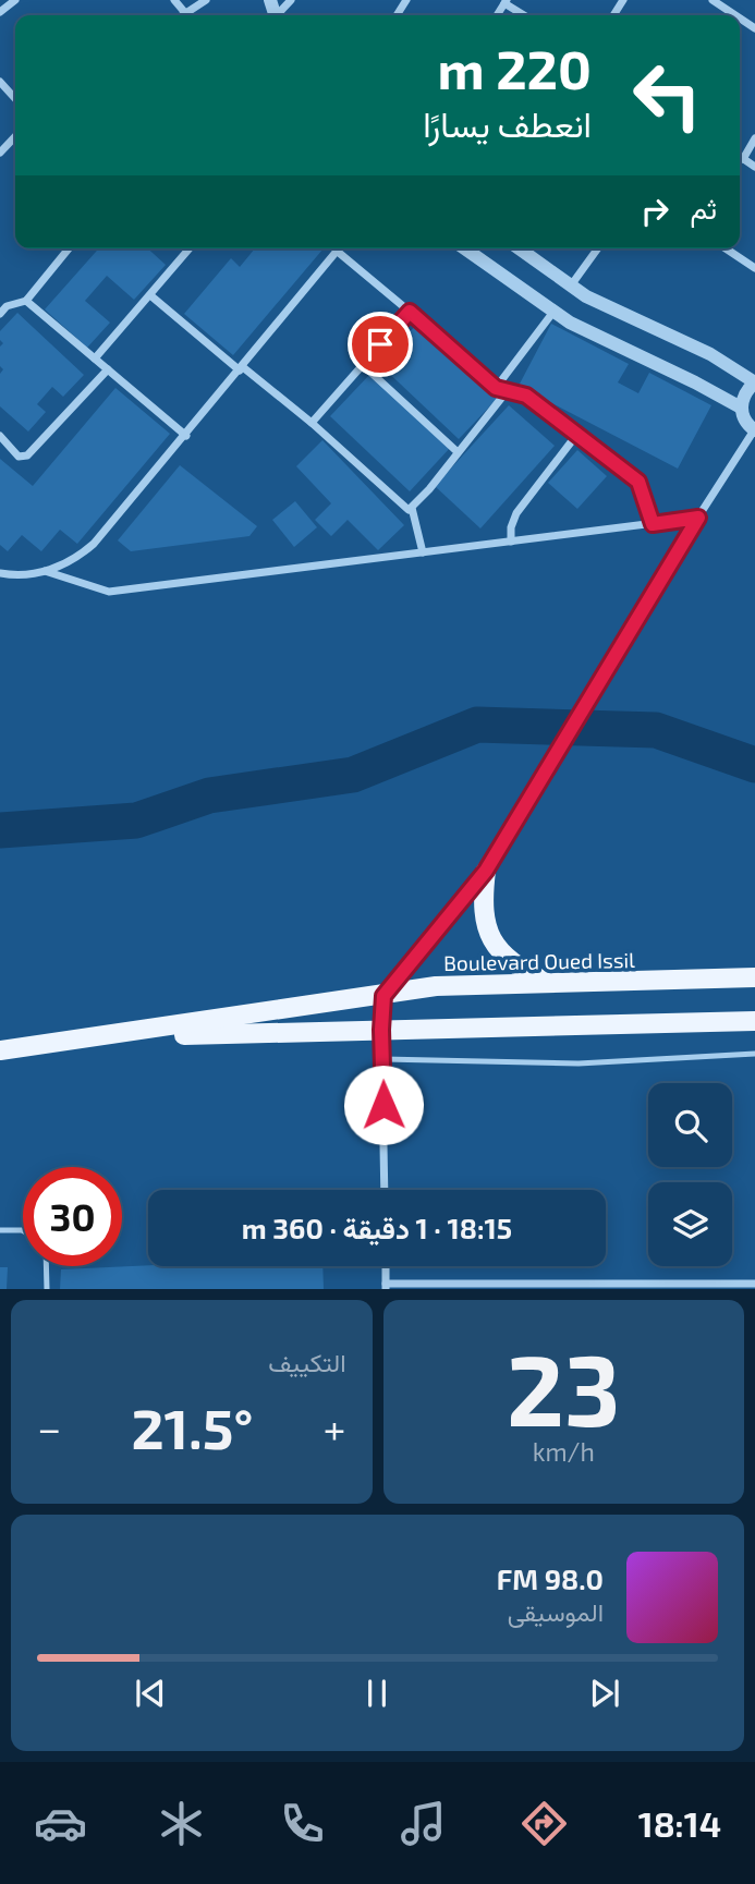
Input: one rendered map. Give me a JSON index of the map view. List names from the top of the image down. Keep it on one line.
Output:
{"streets":{"main road":["Boulevard Oued Issil"]},"page":{"turn":["220 m","انعطف يسارًا"],"then":"ثم","limit":"30","trip":"18:15 · 1 دقيقة · 360 m","tile":[["23","km/h"],"التكييف"],"heat":["−","21.5°","+"],"song":["98.0 FM","الموسيقى"],"tabs":"18:14"}}
